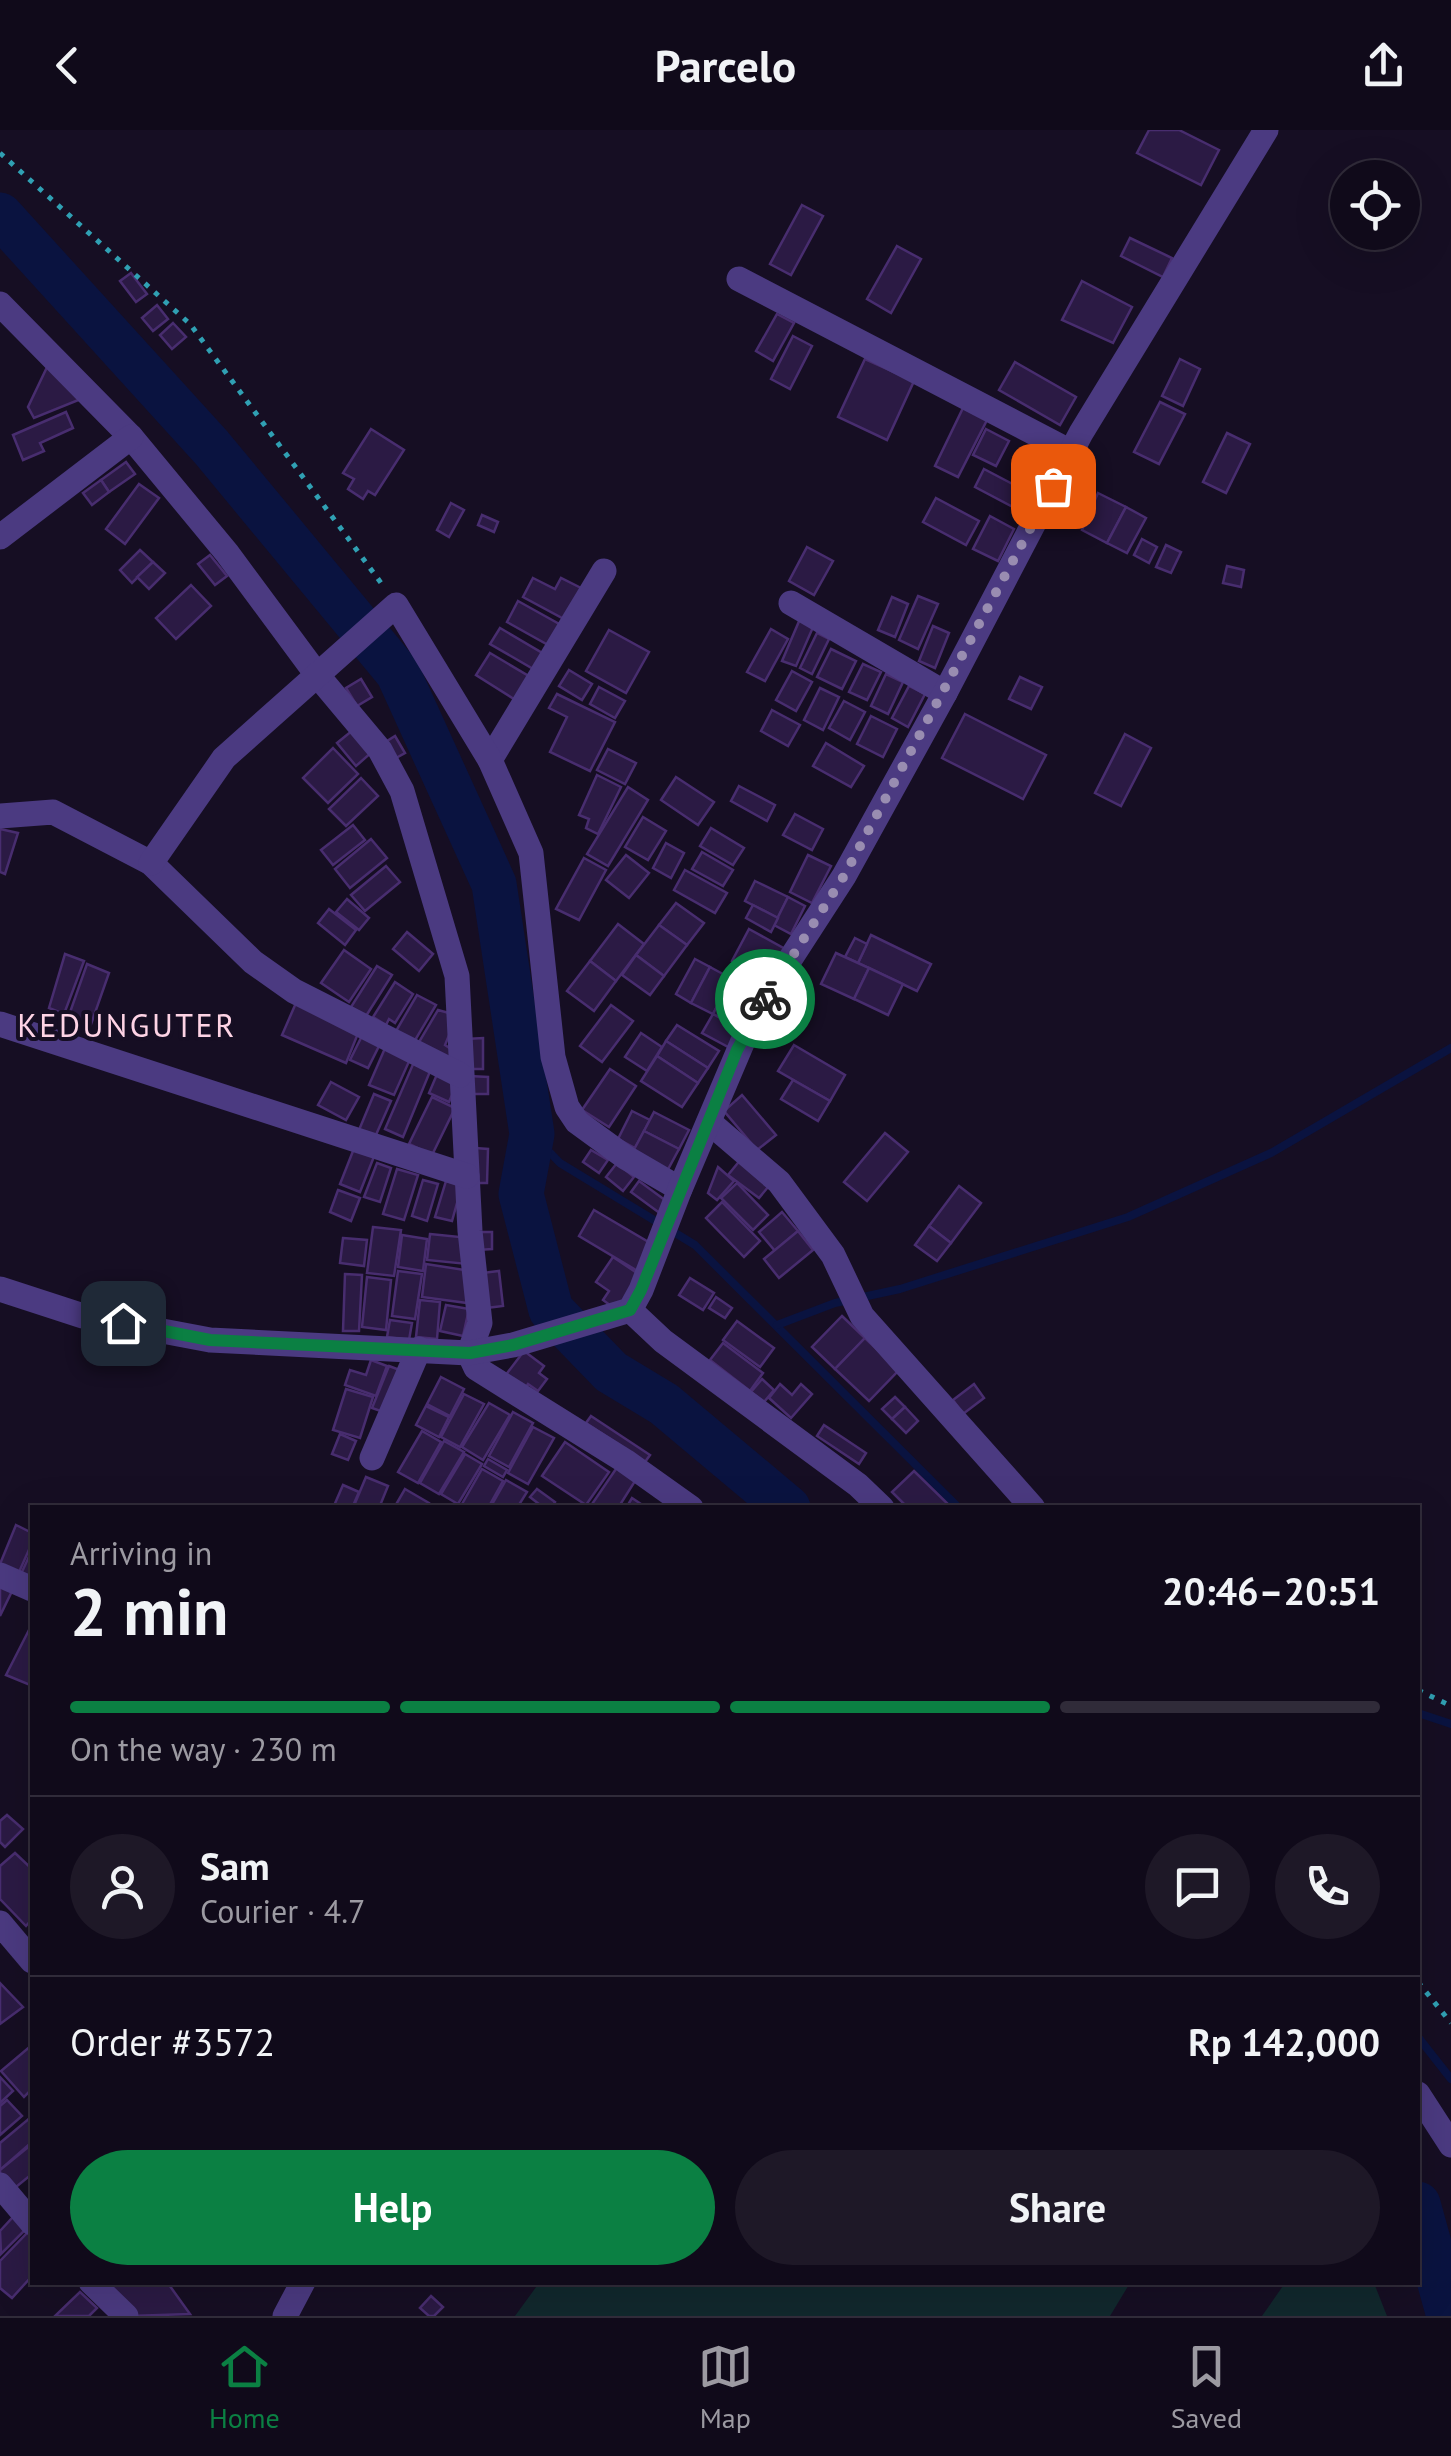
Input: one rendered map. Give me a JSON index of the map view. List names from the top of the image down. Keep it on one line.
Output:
{"districts":["KEDUNGUTER"],"page":{"header":"Parcelo","heading":["2 min","Arriving in","20:46–20:51"],"panel":["Sam","Courier · 4.7","Order #3572","Rp 142,000"],"bar":"On the way · 230 m","buttons":["Help","Share"],"tabs":["Home","Map","Saved"]}}
